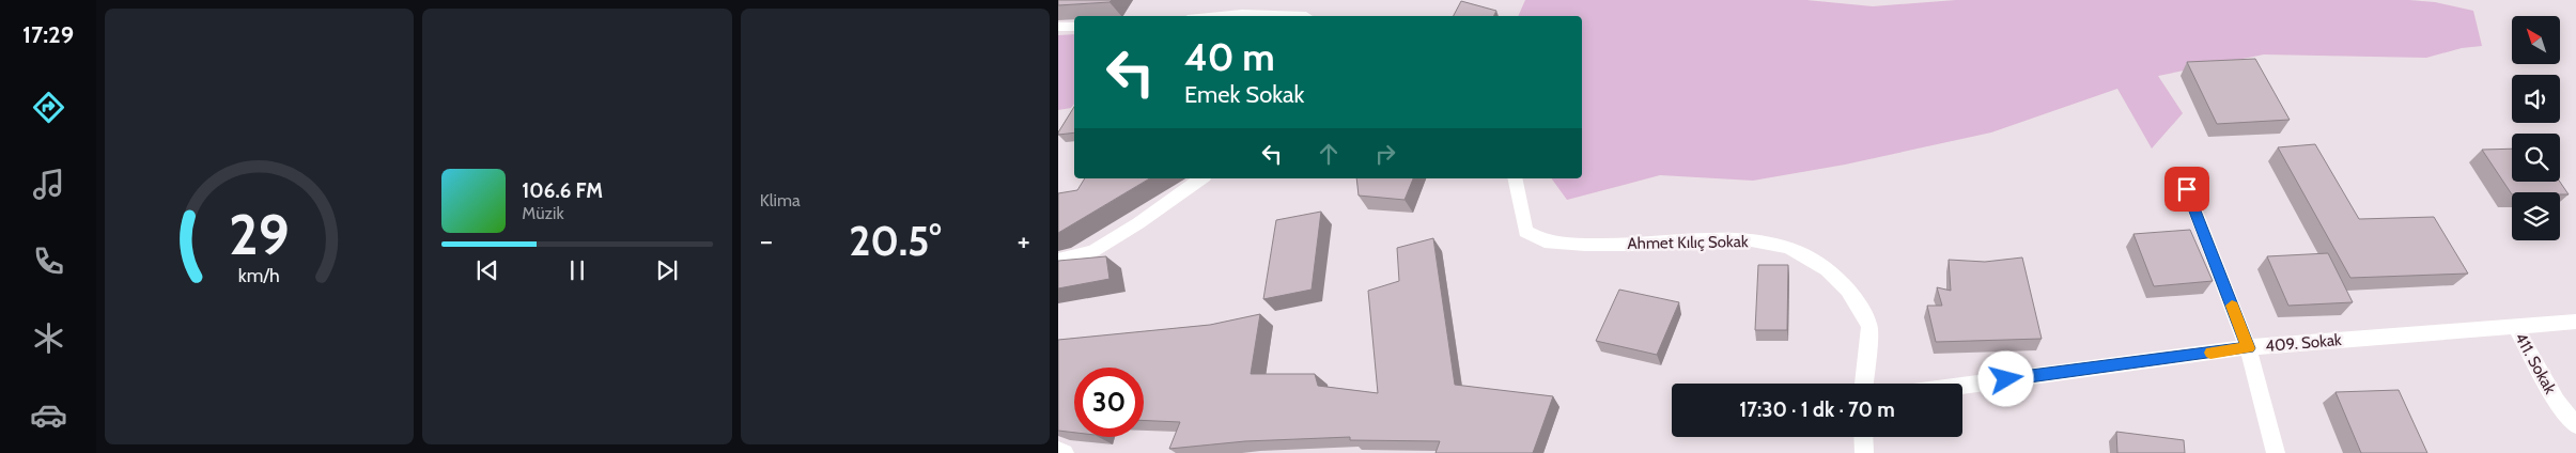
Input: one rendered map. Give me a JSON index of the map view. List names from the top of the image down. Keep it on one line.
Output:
{"streets":{"street":["Ahmet Kılıç Sokak","409. Sokak","411. Sokak"]},"crossings":[["409. Sokak","411. Sokak"]],"north":"top left","page":{"tabs":"17:29","tile":"Klima","turn":["40 m","Emek Sokak"],"song":["106.6 FM","Müzik"],"heat":["−","20.5°","+"],"limit":"30","trip":"17:30 · 1 dk · 70 m","gauge":["29","km/h"]}}
